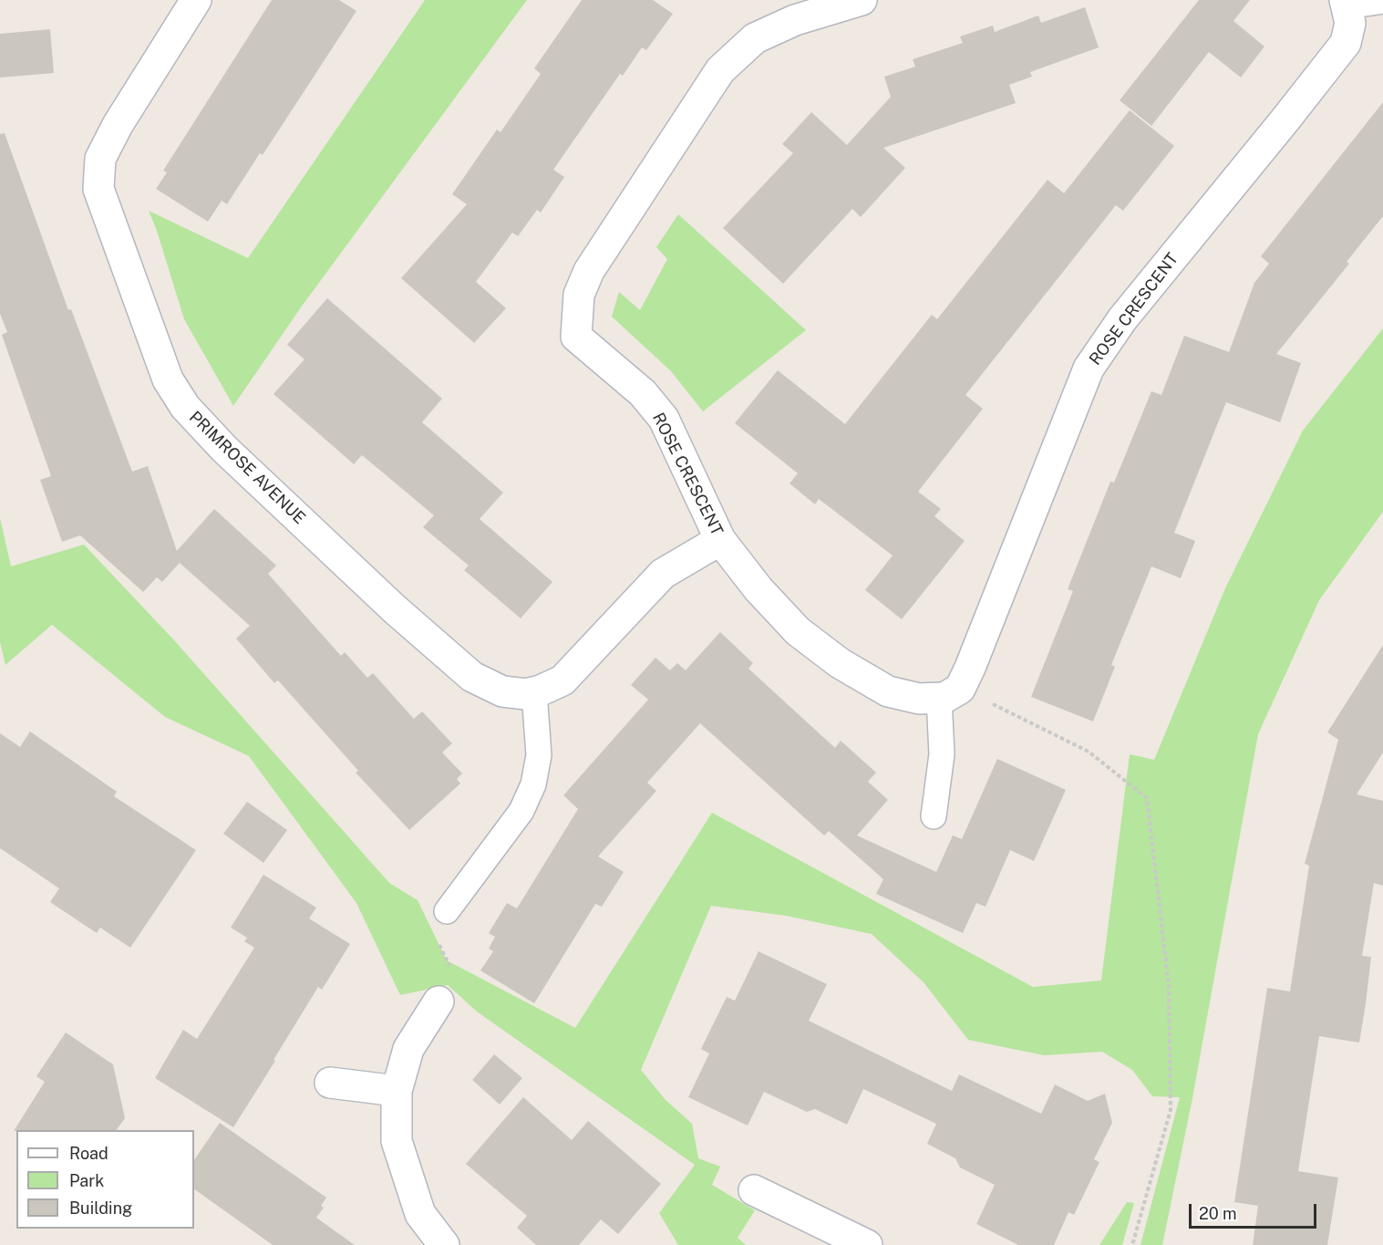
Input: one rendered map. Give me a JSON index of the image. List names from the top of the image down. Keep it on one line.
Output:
{"streets":{"street":["ROSE CRESCENT","PRIMROSE AVENUE"]},"crossings":[["ROSE CRESCENT","PRIMROSE AVENUE"]],"legend":["Road","Park","Building"],"scale_bar":"20 m"}
